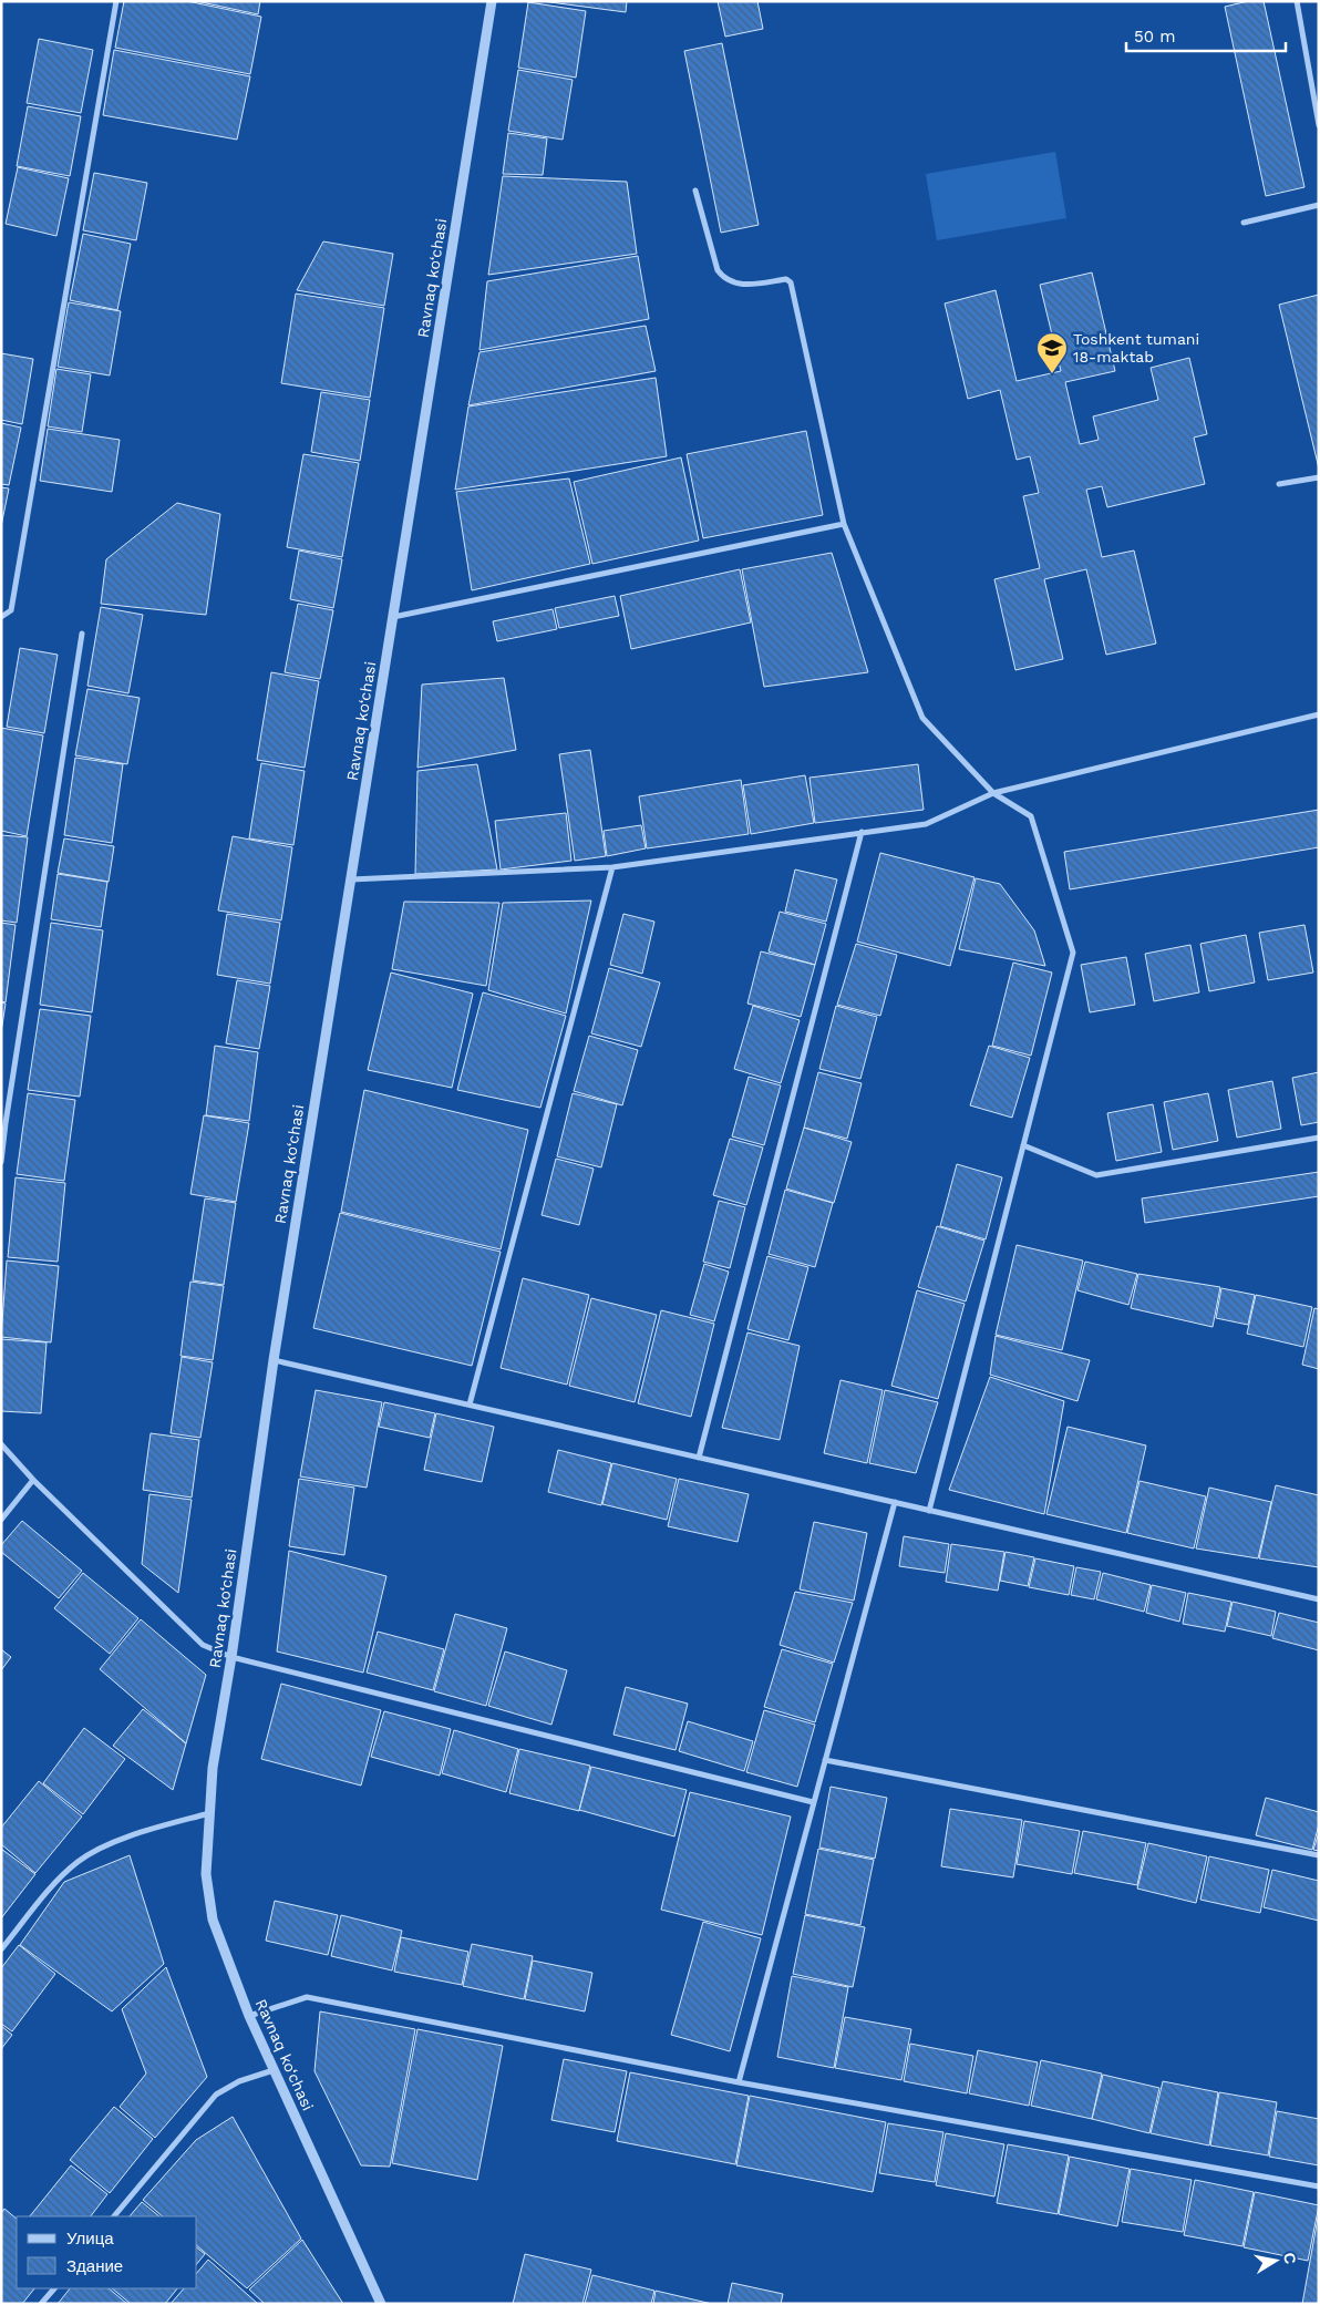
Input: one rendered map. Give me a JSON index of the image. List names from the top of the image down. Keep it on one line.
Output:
{"streets":{"street":["Ravnaq ko‘chasi"]},"places":{"school or university":["Toshkent tumani 18-maktab"]},"legend":["Улица","Здание"],"scale_bar":"50 m","north":"right"}
